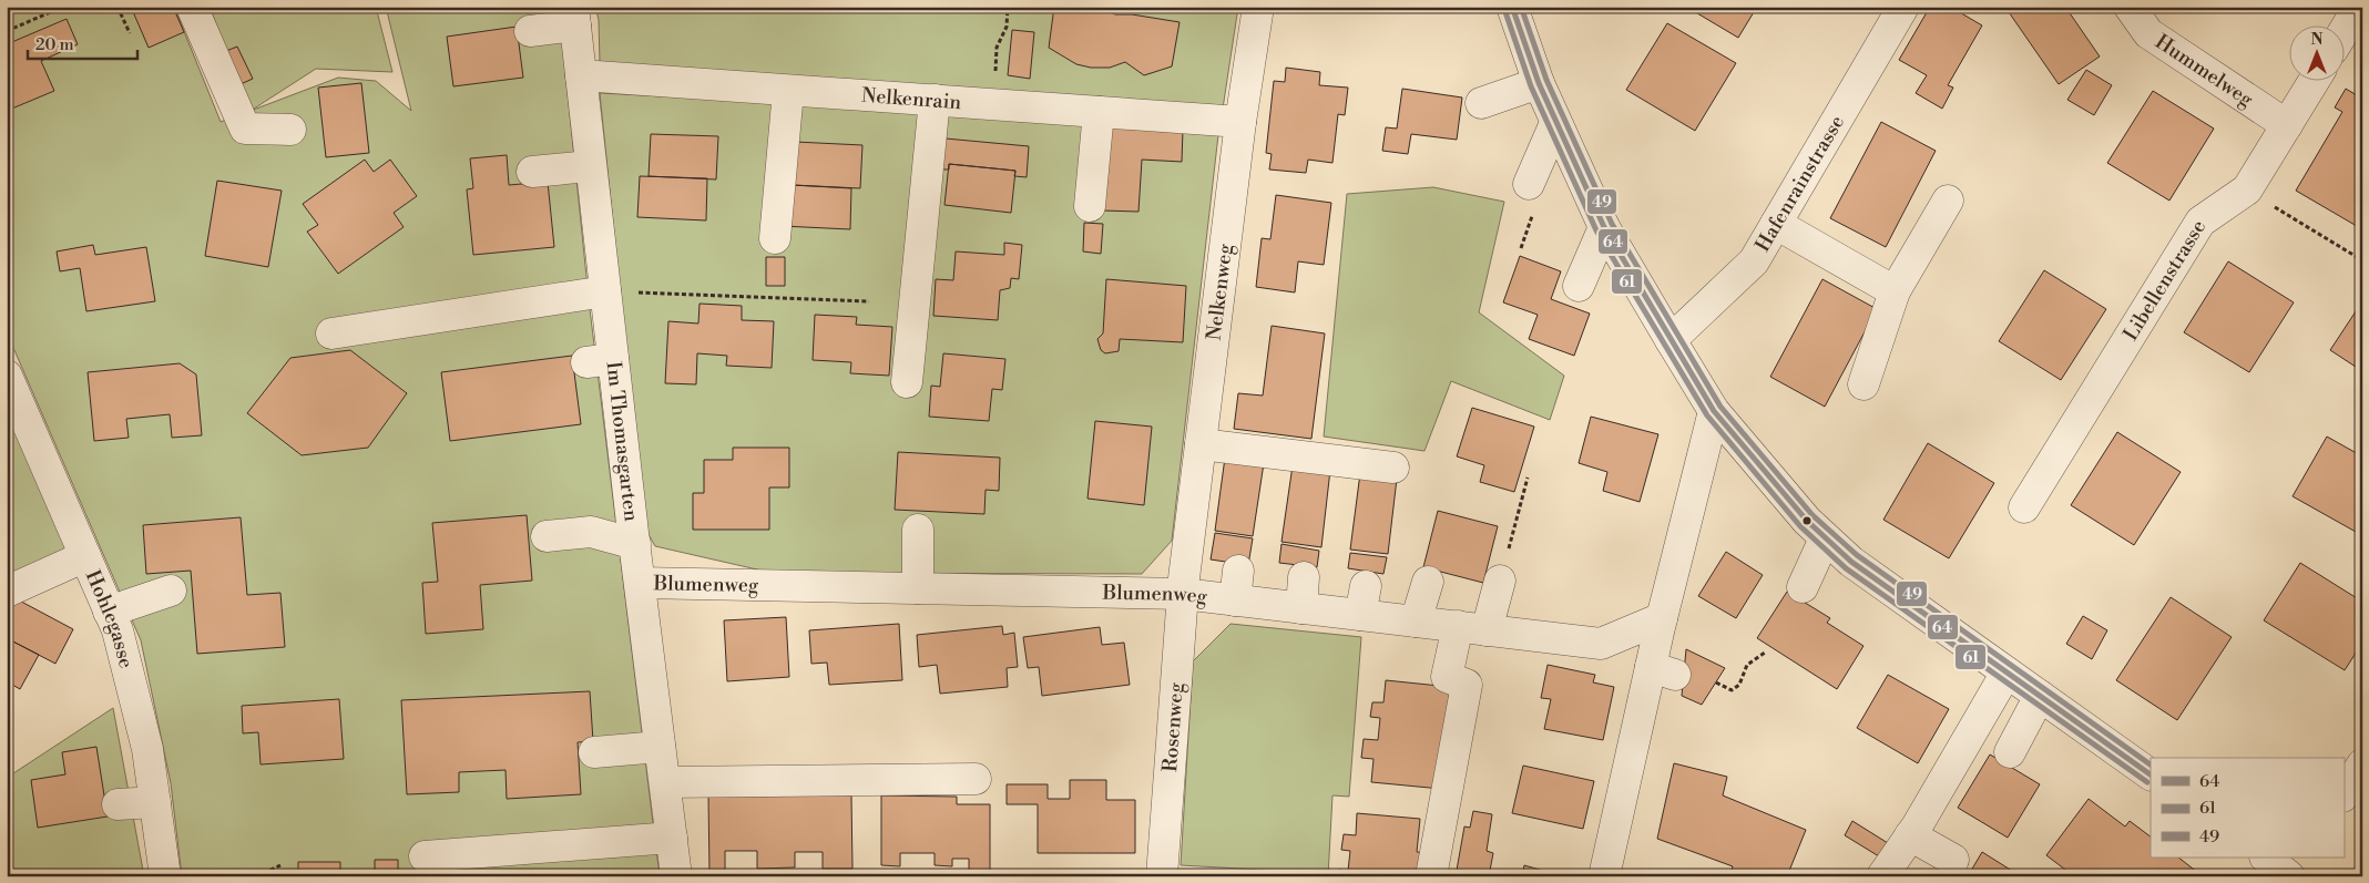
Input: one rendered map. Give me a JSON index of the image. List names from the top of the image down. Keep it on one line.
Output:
{"streets":{"street":["Hummelweg","Nelkenrain","Hafenrainstrasse","Libellenstrasse","Nelkenweg","Im Thomasgarten","Blumenweg","Hohlegasse","Rosenweg"]},"crossings":[["Hummelweg","Libellenstrasse"],["Nelkenrain","Nelkenweg"],["Nelkenrain","Im Thomasgarten"],["Nelkenweg","Blumenweg"],["Nelkenweg","Rosenweg"],["Im Thomasgarten","Blumenweg"],["Blumenweg","Rosenweg"]],"lines":["transit line 64","transit line 49","transit line 61"],"legend":["64","61","49"],"scale_bar":"20 m","north":"top"}
